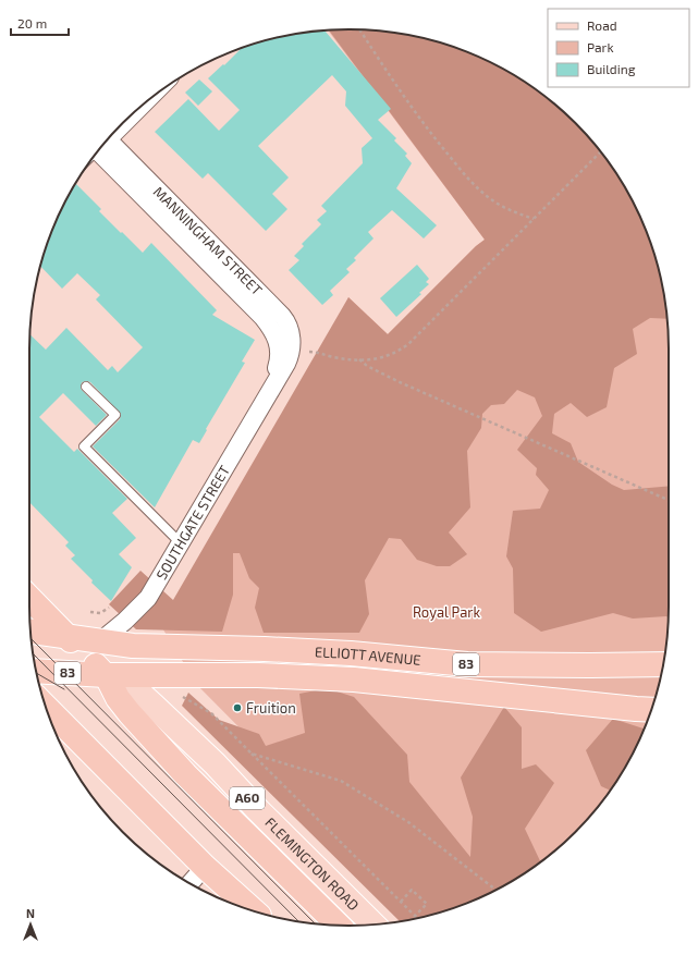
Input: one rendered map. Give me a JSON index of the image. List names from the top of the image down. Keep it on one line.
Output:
{"streets":{"highway":["ELLIOTT AVENUE","83","A60","FLEMINGTON ROAD"],"street":["MANNINGHAM STREET","SOUTHGATE STREET"]},"crossings":[["MANNINGHAM STREET","SOUTHGATE STREET"],["SOUTHGATE STREET","ELLIOTT AVENUE"],["ELLIOTT AVENUE","83"],["ELLIOTT AVENUE","FLEMINGTON ROAD"],["83","FLEMINGTON ROAD"]],"parks":["Royal Park"],"places":["Fruition"],"legend":["Road","Park","Building"],"scale_bar":"20 m","north":"top"}
